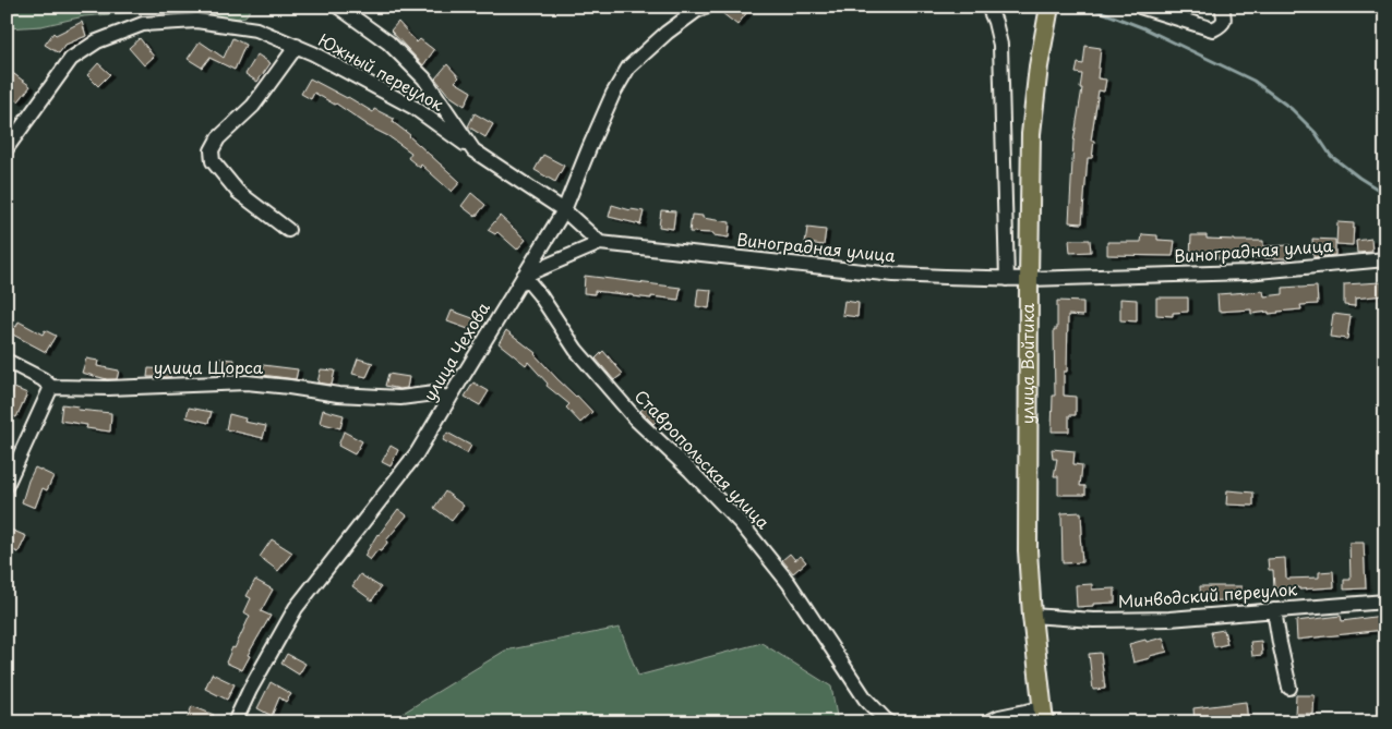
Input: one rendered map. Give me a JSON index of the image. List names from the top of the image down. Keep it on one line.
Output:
{"streets":{"main road":["улица Войтика"],"street":["Южный переулок","Виноградная улица","улица Чехова","улица Щорса","Ставропольская улица","Минводский переулок"]},"crossings":[["Виноградная улица","улица Войтика"],["улица Чехова","улица Щорса"],["улица Чехова","Ставропольская улица"],["улица Войтика","Минводский переулок"]]}
